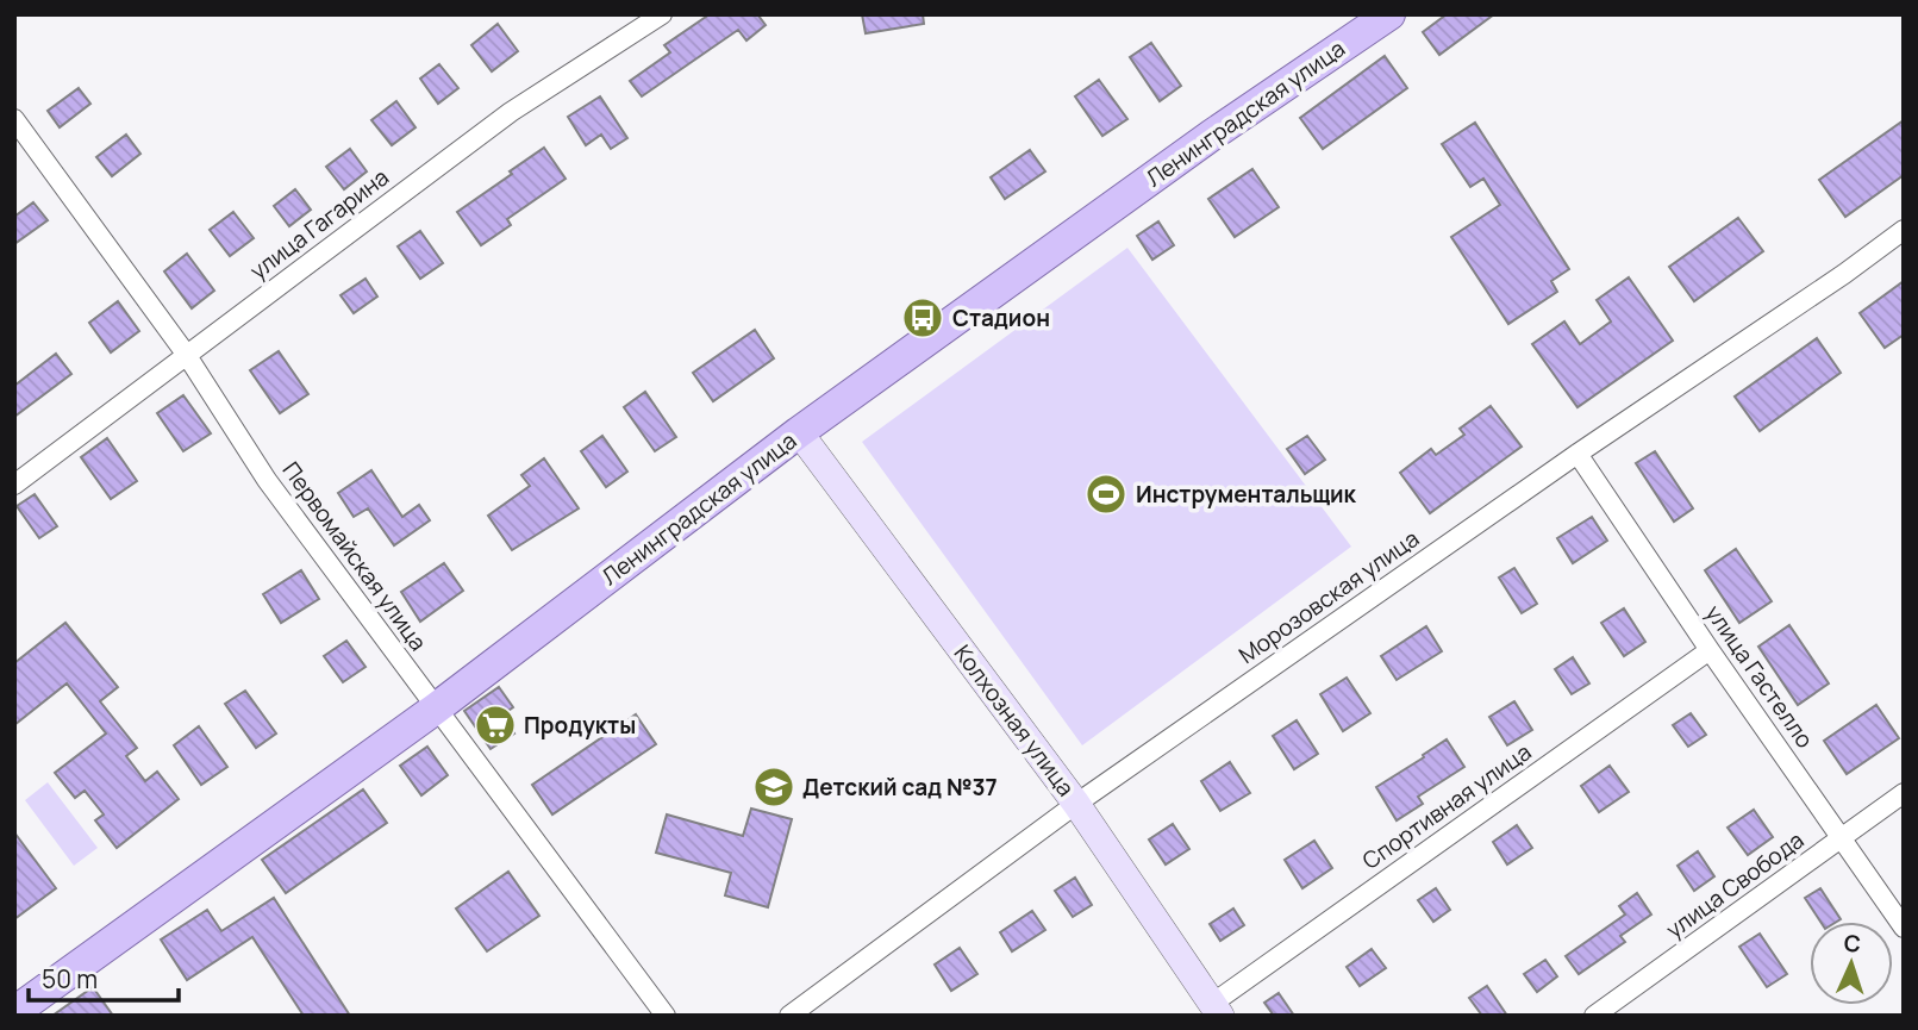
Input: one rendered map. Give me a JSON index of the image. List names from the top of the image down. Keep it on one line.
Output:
{"streets":{"main road":["Ленинградская улица","Колхозная улица"],"street":["улица Гагарина","Первомайская улица","Морозовская улица","улица Гастелло","Спортивная улица","улица Свобода"]},"crossings":[["Ленинградская улица","Первомайская улица"],["Ленинградская улица","Колхозная улица"],["улица Гагарина","Первомайская улица"],["Морозовская улица","улица Гастелло"],["Морозовская улица","Колхозная улица"],["улица Гастелло","Спортивная улица"],["улица Гастелло","улица Свобода"],["Колхозная улица","Спортивная улица"]],"places":{"bus stop":["Стадион"],"sports":["Инструментальщик"],"supermarket":["Продукты"],"school or university":["Детский сад №37"]},"scale_bar":"50 m","north":"top"}
